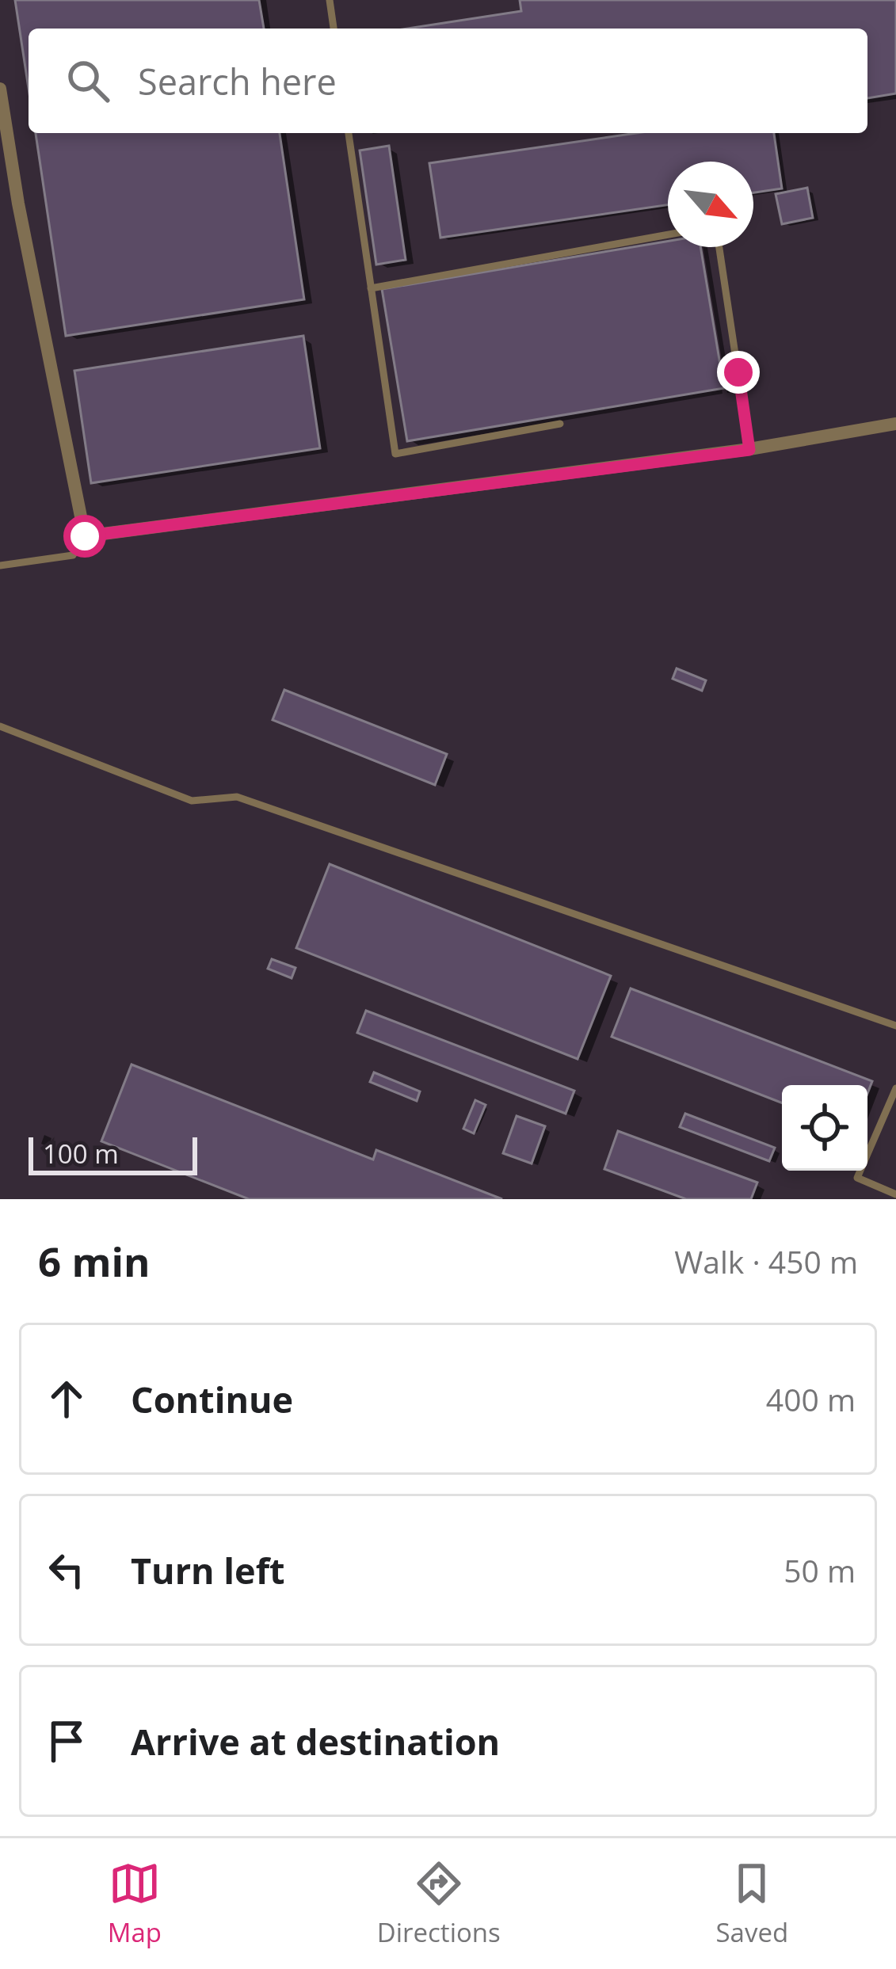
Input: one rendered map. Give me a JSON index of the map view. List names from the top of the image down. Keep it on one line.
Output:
{"scale_bar":"100 m","north":"bottom right","page":{"search":"Search here","scale":"100 m","heading":["6 min","Walk · 450 m"],"list":[["Continue","400 m"],["Turn left","50 m"],"Arrive at destination"],"nav":["Map","Directions","Saved"]}}
